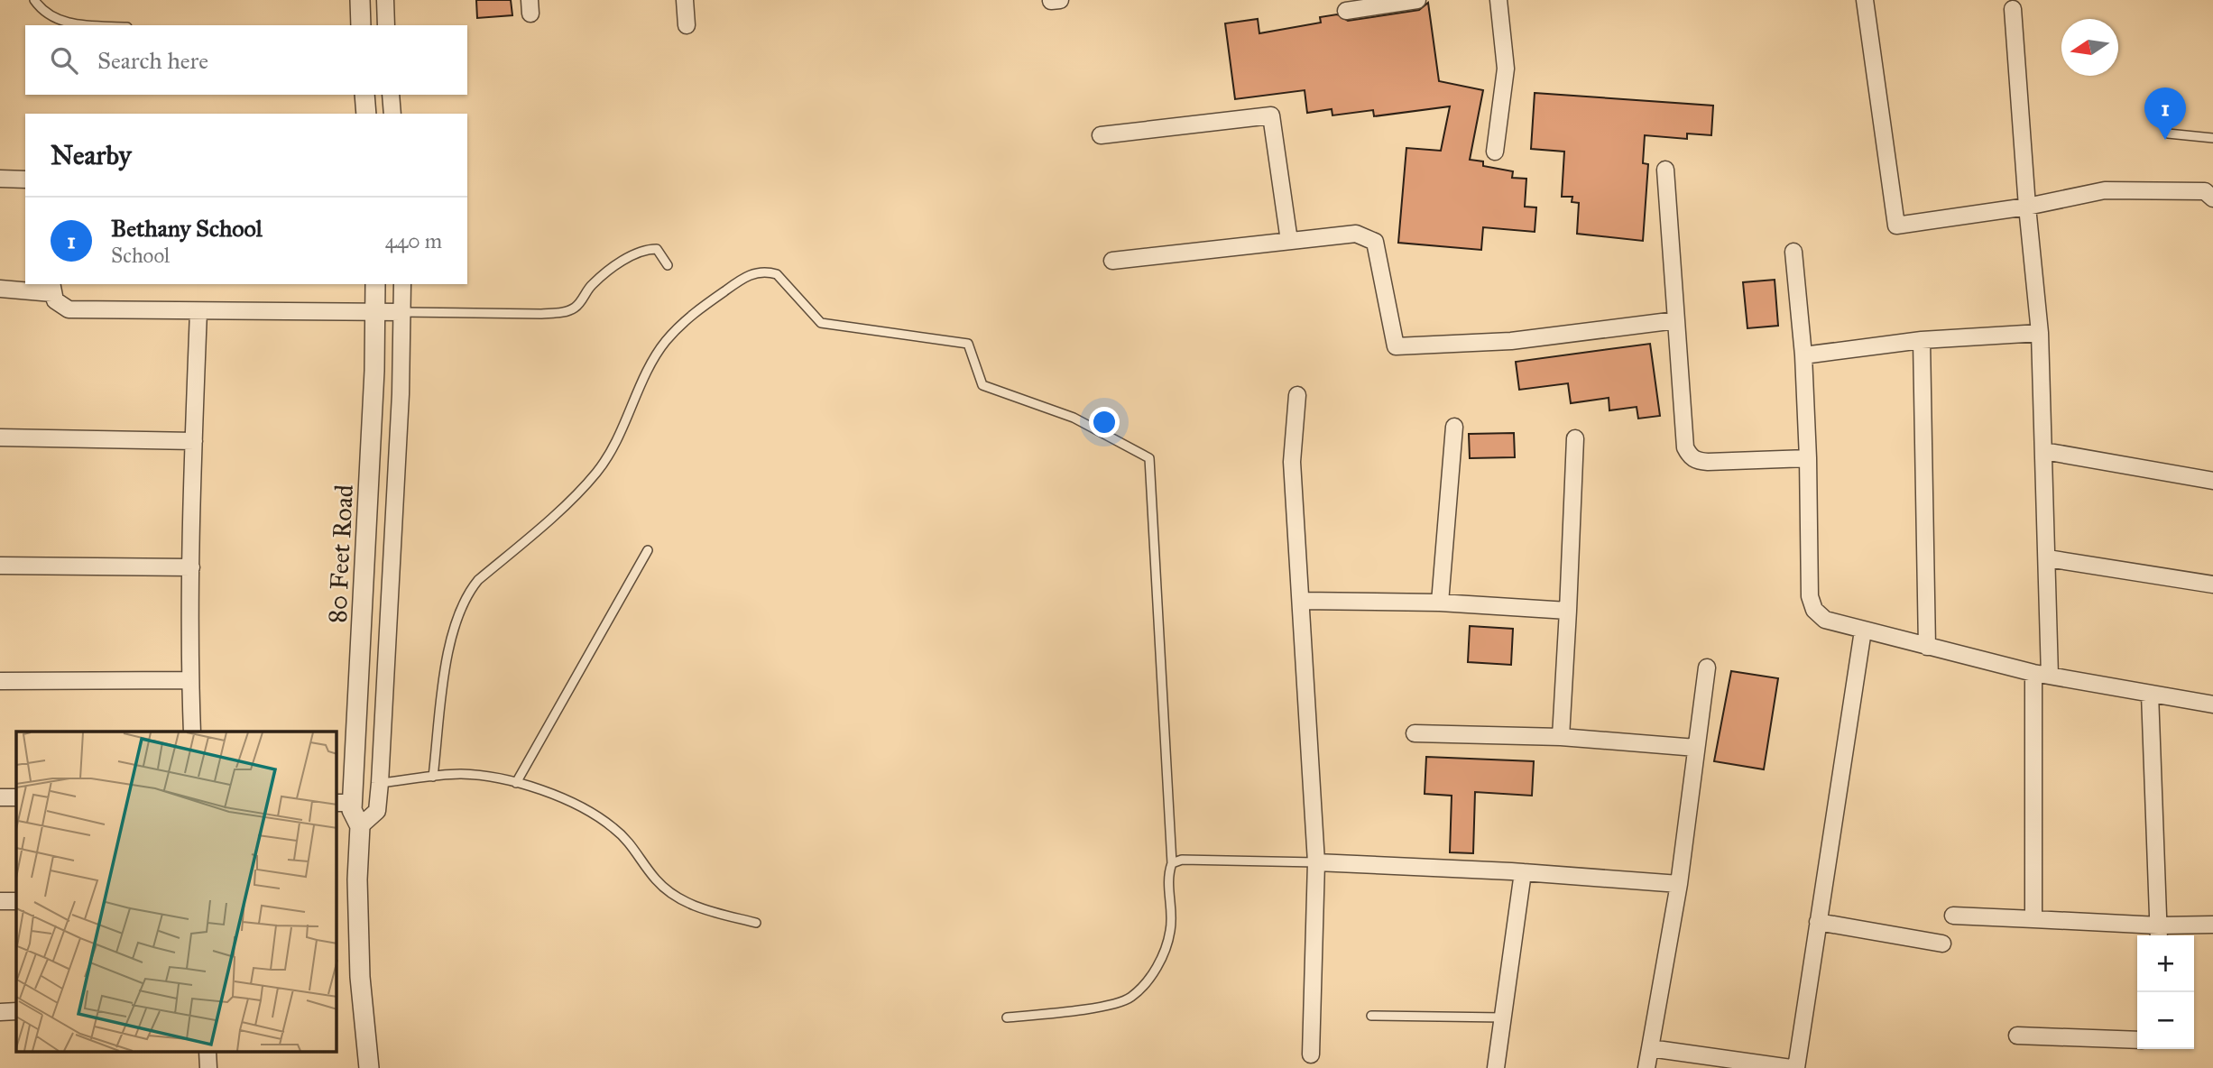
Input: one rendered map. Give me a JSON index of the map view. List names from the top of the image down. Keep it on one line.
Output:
{"streets":{"street":["80 Feet Road"]},"north":"left","page":{"search":"Search here","pins":"1","heading":"Nearby","list":[{"mark":"1","name":"Bethany School","note":"School","value":"440 m"}],"map_buttons":["+","−"]}}
